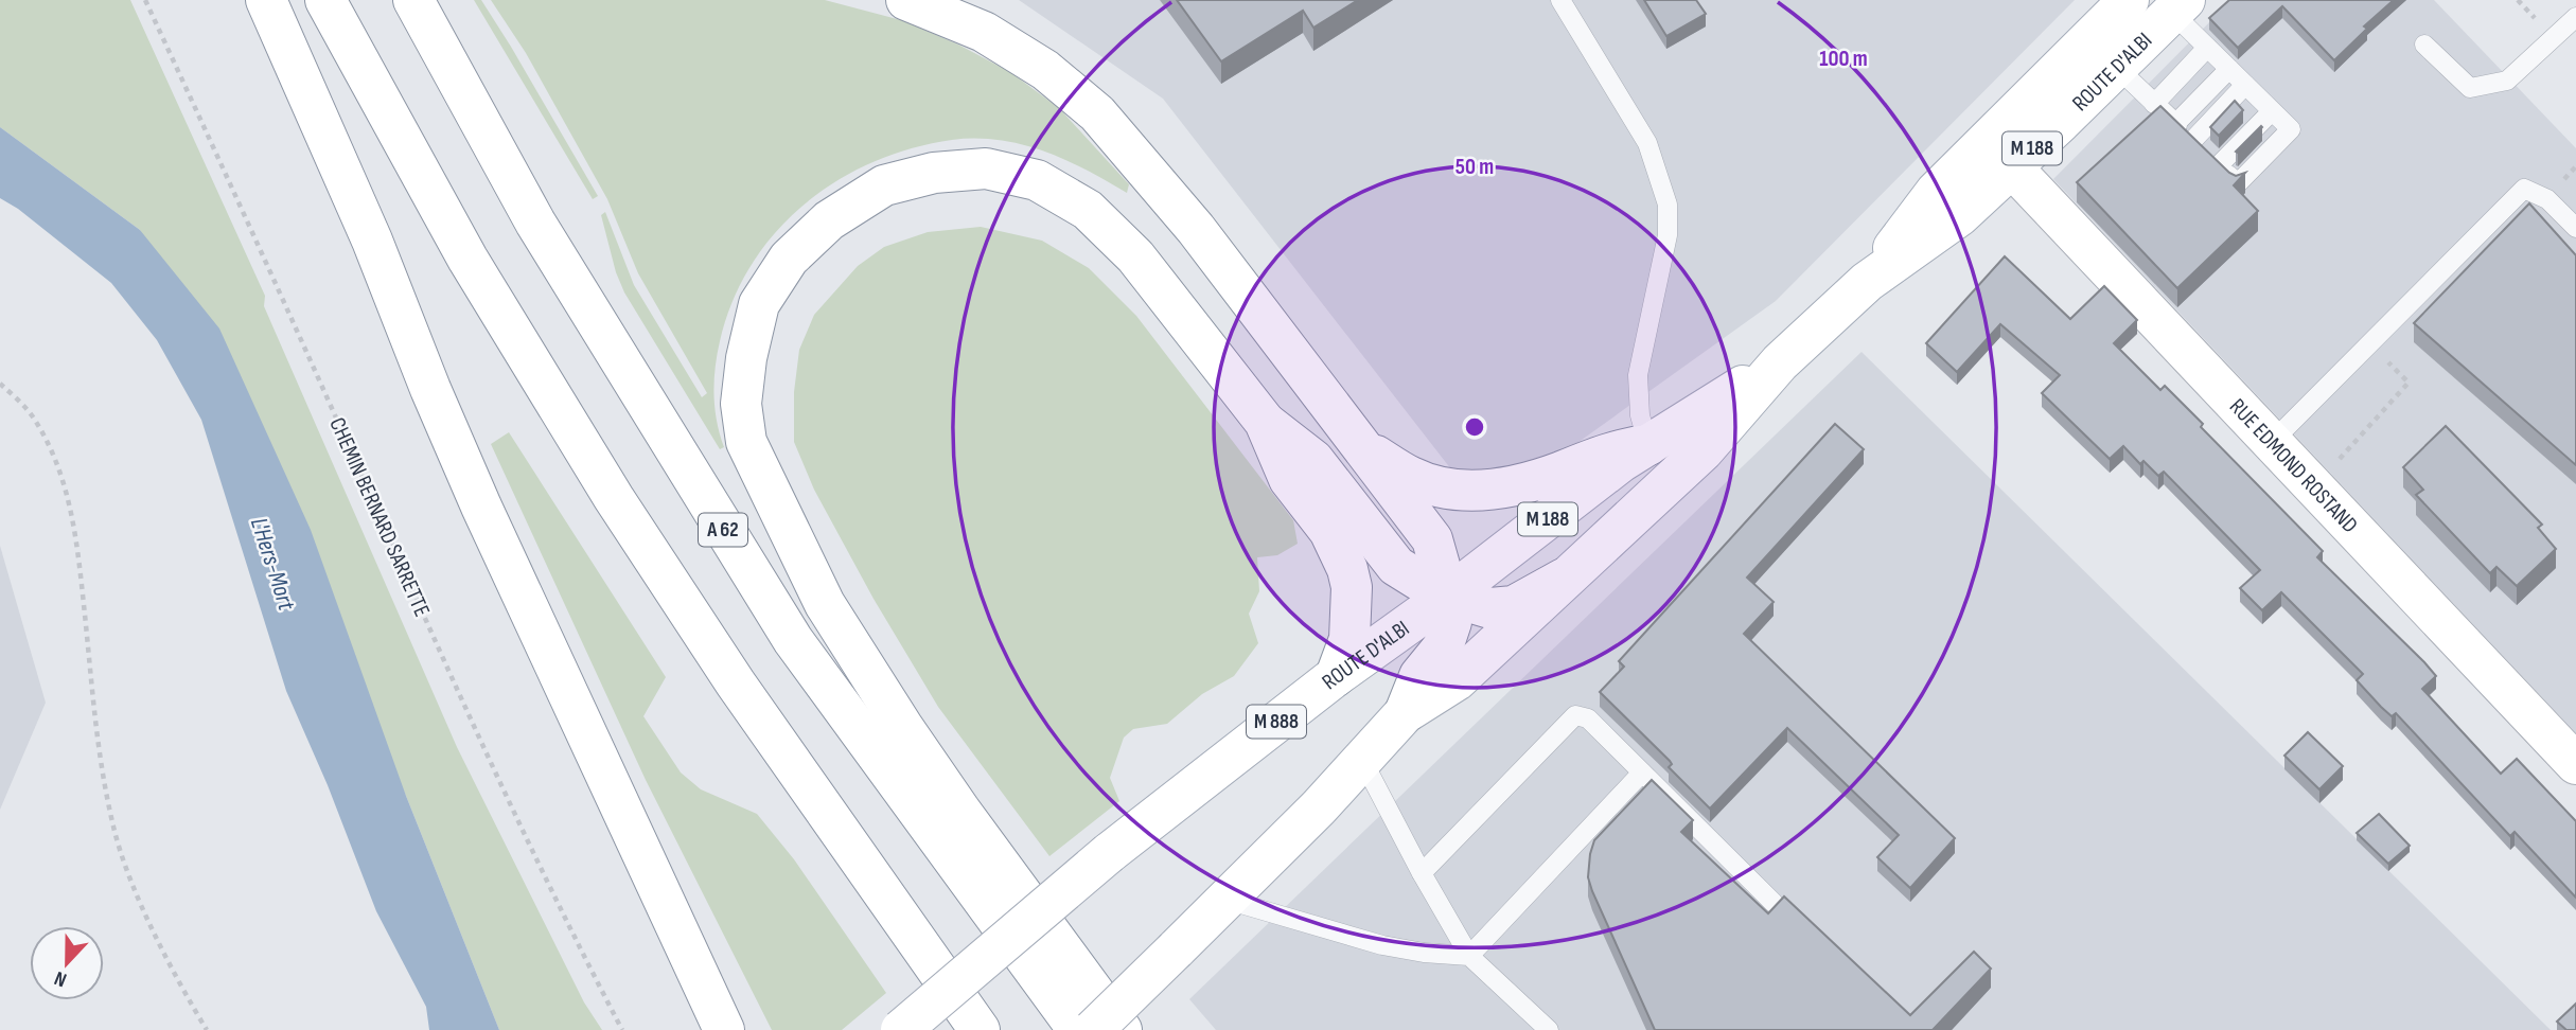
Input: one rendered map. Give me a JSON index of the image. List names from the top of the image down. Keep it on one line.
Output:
{"streets":{"main road":["ROUTE D'ALBI","M 188","RUE EDMOND ROSTAND","A 62","M 888"],"path":["CHEMIN BERNARD SARRETTE"]},"crossings":[["ROUTE D'ALBI","RUE EDMOND ROSTAND"]],"water":["L'Hers-Mort"],"north":"bottom","rings":["100 m","50 m"]}
